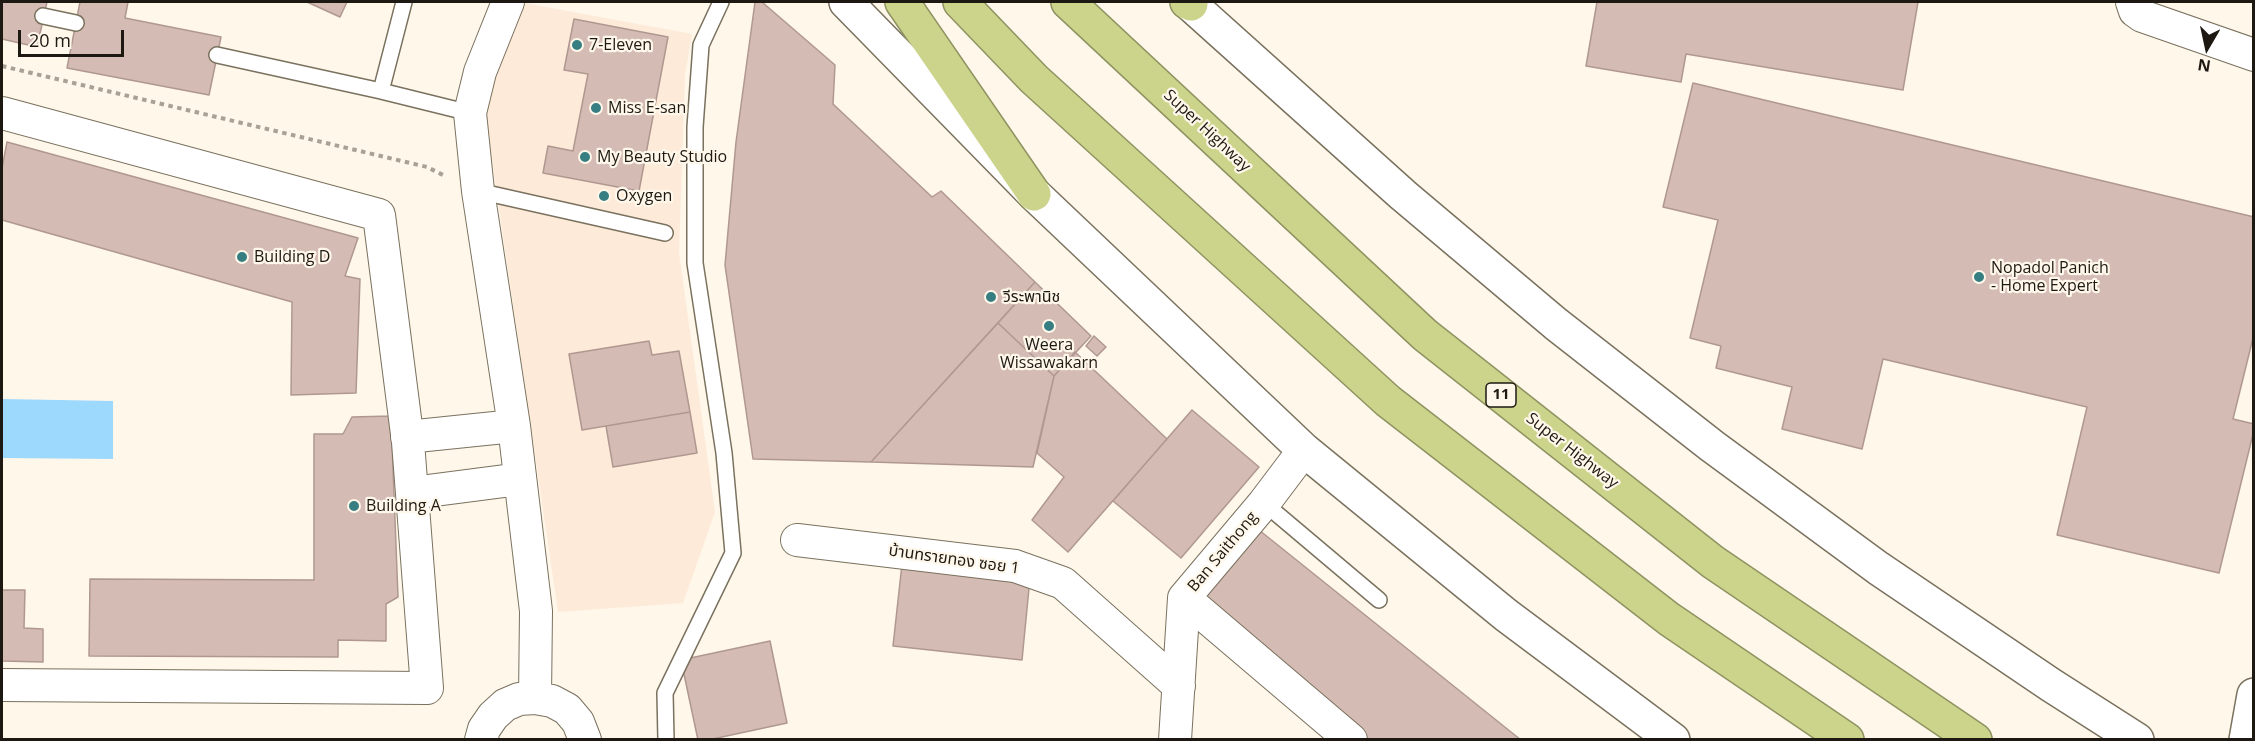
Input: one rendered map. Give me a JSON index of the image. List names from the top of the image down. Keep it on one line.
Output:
{"streets":{"highway":["Super Highway","11"],"street":["Ban Saithong","บ้านทรายทอง ซอย 1"]},"crossings":[["Ban Saithong","บ้านทรายทอง ซอย 1"]],"places":["7-Eleven","Miss E-san","My Beauty Studio","Oxygen","Building D","Nopadol Panich - Home Expert","วีระพานิช","Weera Wissawakarn","Building A"],"scale_bar":"20 m","north":"bottom"}
